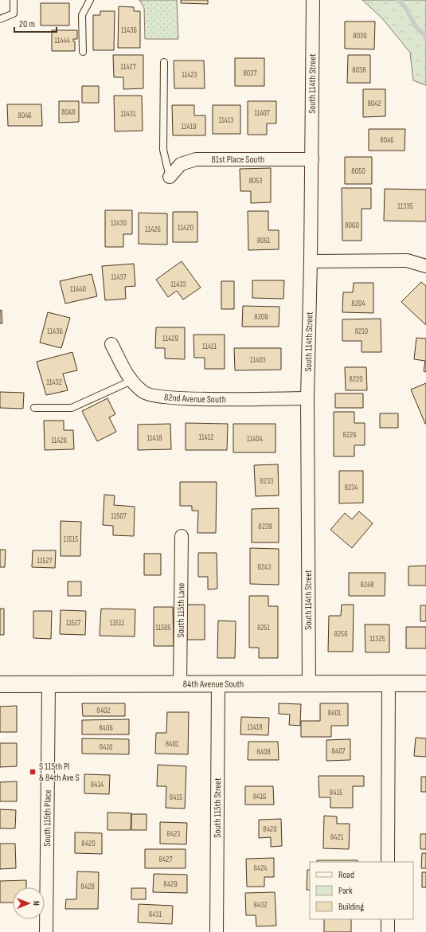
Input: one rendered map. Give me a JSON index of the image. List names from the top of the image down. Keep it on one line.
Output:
{"streets":{"street":["South 114th Street","81st Place South","82nd Avenue South","South 115th Lane","84th Avenue South","South 115th Street","South 115th Place"]},"crossings":[["South 114th Street","81st Place South"],["South 114th Street","82nd Avenue South"],["South 114th Street","84th Avenue South"],["South 115th Lane","84th Avenue South"],["84th Avenue South","South 115th Street"],["84th Avenue South","South 115th Place"]],"places":{"transit":["S 115th Pl & 84th Ave S"]},"house_numbers":["11436","8030","11444","11427","8038","8037","11423","8042","8048","11407","11431","8046","11413","11419","8046","8050","8053","11335","11430","8060","11420","11426","8061","11437","11433","11440","8204","8209","11436","8210","11429","11411","11403","8220","11432","8226","11412","11418","11404","11428","8233","8234","11507","8239","11515","11527","8243","8248","11517","11511","11505","8251","8256","11325","8402","8401","11418","8406","8401","8410","8407","8408","8414","8415","8416","8415","8420","8423","8421","8420","8427","8424","8429","8428","8432","8431"],"legend":["Road","Park","Building"],"scale_bar":"20 m","north":"right"}
